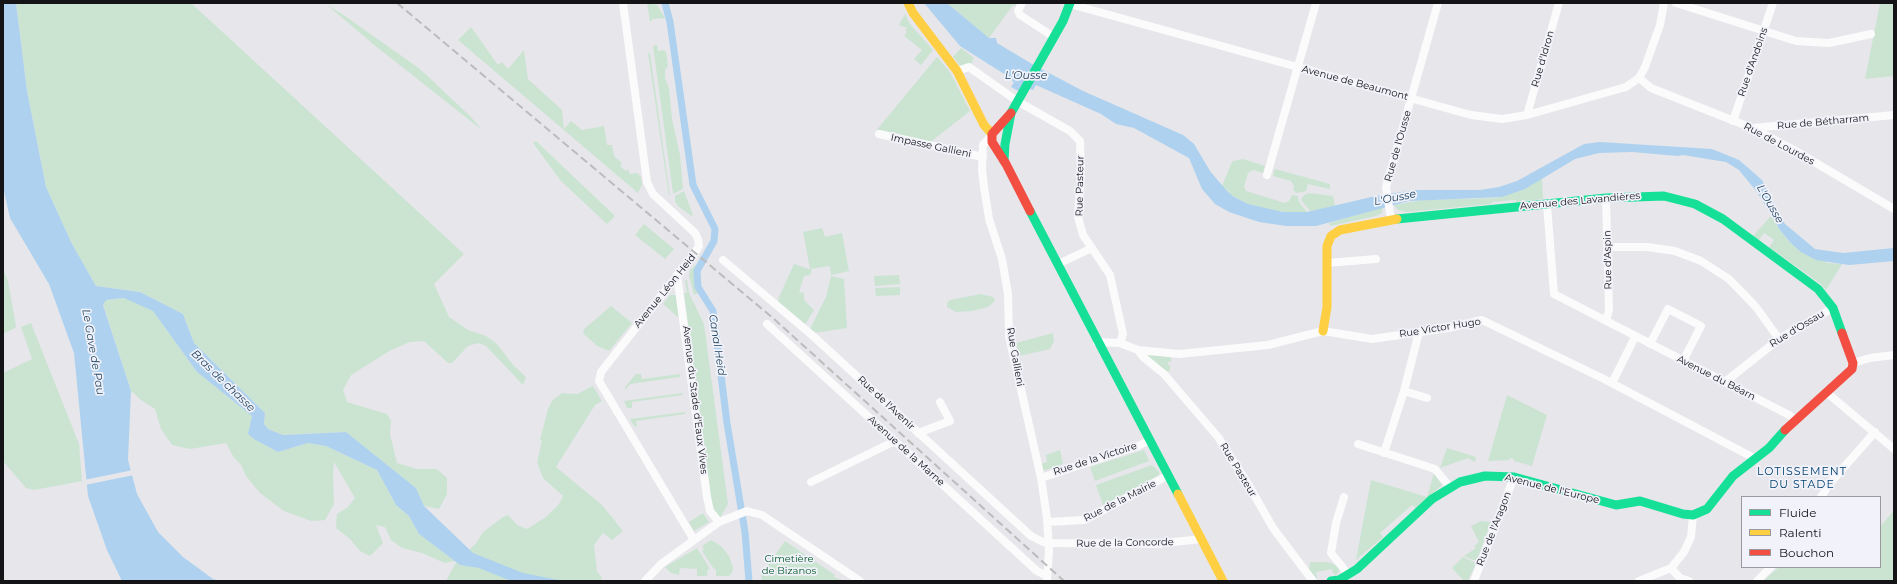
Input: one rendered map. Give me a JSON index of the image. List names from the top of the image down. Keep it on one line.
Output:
{"streets":{"street":["Rue d'Idron","Rue d'Andoins","Avenue de Beaumont","Rue de Bétharram","Rue de Lourdes","Impasse Gallieni","Rue de l'Ousse","Rue Pasteur","Avenue des Lavandières","Rue d'Aspin","Avenue Léon Heid","Rue Victor Hugo","Rue d'Ossau","Rue Gallieni","Avenue du Béarn","Avenue du Stade d'Eaux Vives","Rue de l'Avenir","Avenue de la Marne","Rue de la Victoire","Avenue de l'Europe","Rue de la Mairie","Rue de l'Aragon","Rue de la Concorde"]},"crossings":[["Rue d'Idron","Avenue de Beaumont"],["Rue d'Andoins","Rue de Lourdes"],["Avenue de Beaumont","Rue de Lourdes"],["Avenue de Beaumont","Rue de l'Ousse"],["Rue de Bétharram","Rue de Lourdes"],["Impasse Gallieni","Rue Gallieni"],["Rue de l'Ousse","Avenue des Lavandières"],["Rue Pasteur","Rue Victor Hugo"],["Avenue des Lavandières","Rue d'Aspin"],["Avenue des Lavandières","Rue Victor Hugo"],["Avenue des Lavandières","Rue d'Ossau"],["Avenue des Lavandières","Avenue du Béarn"],["Rue d'Aspin","Avenue du Béarn"],["Avenue Léon Heid","Avenue du Stade d'Eaux Vives"],["Rue d'Ossau","Avenue du Béarn"],["Rue Gallieni","Rue de l'Avenir"],["Rue Gallieni","Avenue de la Marne"],["Rue Gallieni","Rue de la Victoire"],["Rue Gallieni","Rue de la Mairie"],["Rue Gallieni","Rue de la Concorde"],["Rue de l'Avenir","Rue de la Concorde"],["Avenue de l'Europe","Rue de l'Aragon"]],"districts":["LOTISSEMENT DU STADE"],"water":["L'Ousse","Canal Heïd","Le Gave de Pau","Bras de chasse"],"parks":["Cimetière de Bizanos"],"legend":["Fluide","Ralenti","Bouchon"]}
